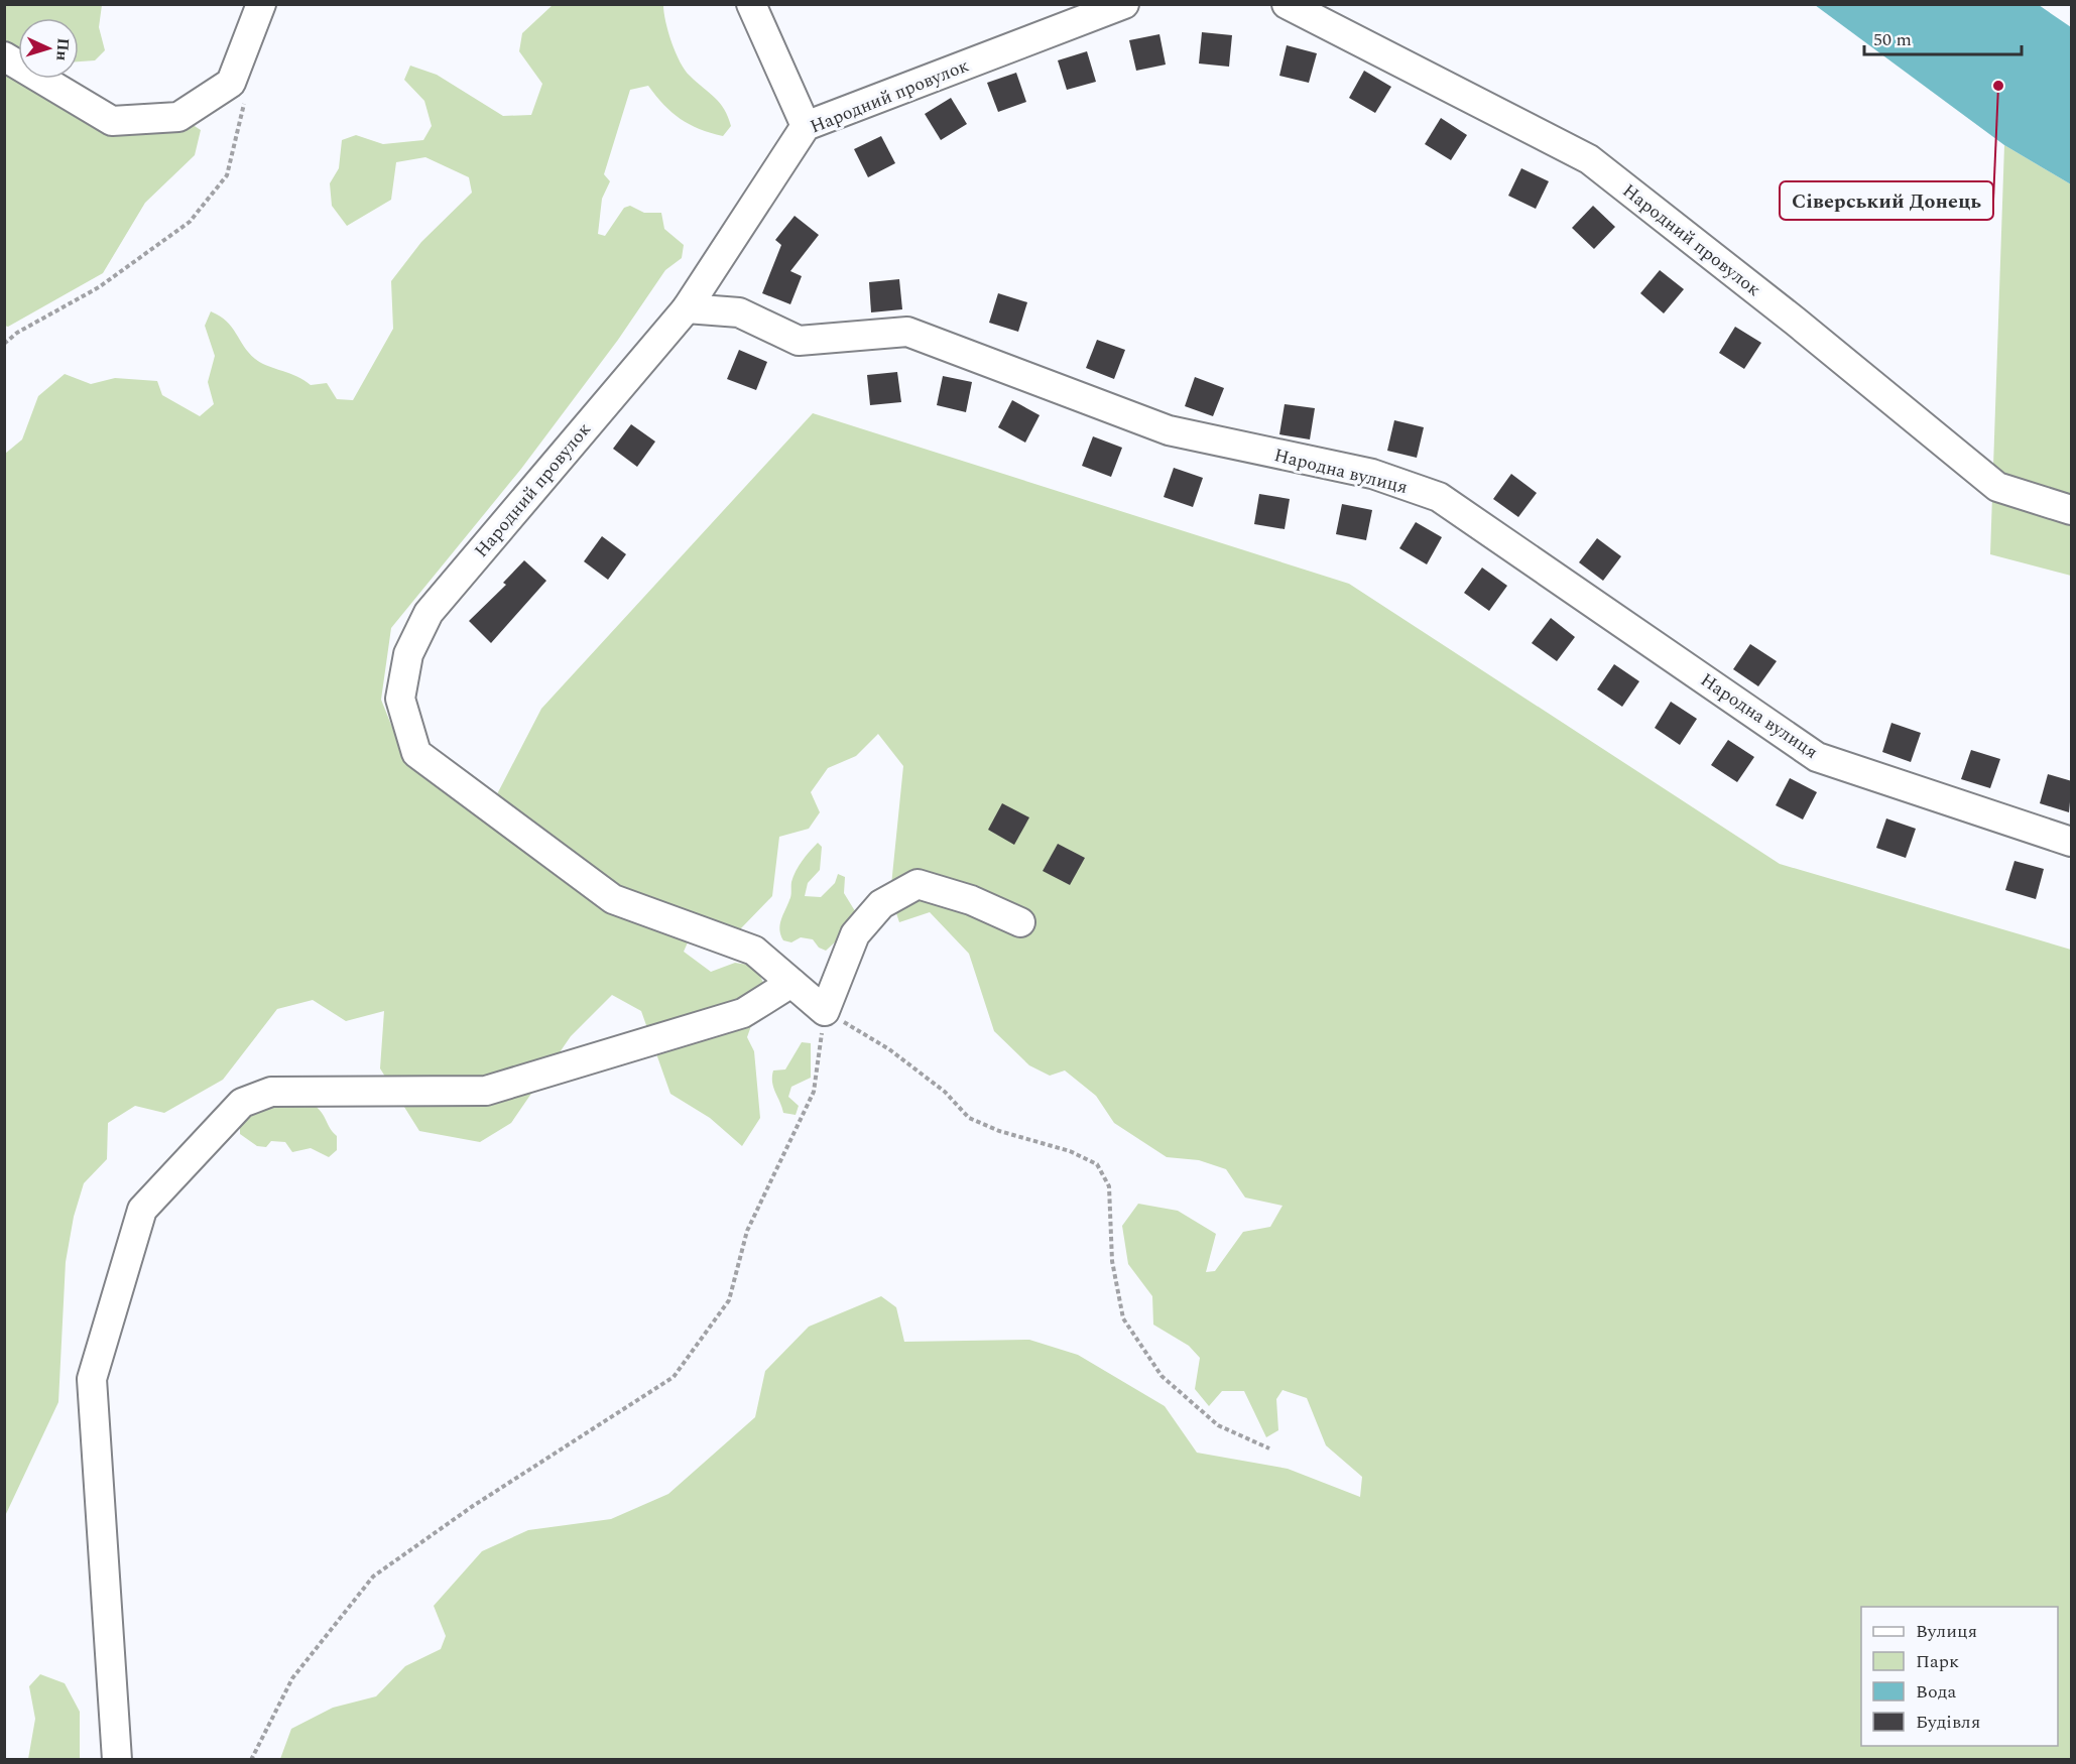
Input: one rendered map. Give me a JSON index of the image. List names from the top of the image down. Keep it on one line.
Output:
{"streets":{"street":["Народний провулок","Народна вулиця"]},"crossings":[["Народний провулок","Народна вулиця"]],"places":["Сіверський Донець"],"legend":["Вулиця","Парк","Вода","Будівля"],"scale_bar":"50 m","north":"right"}
